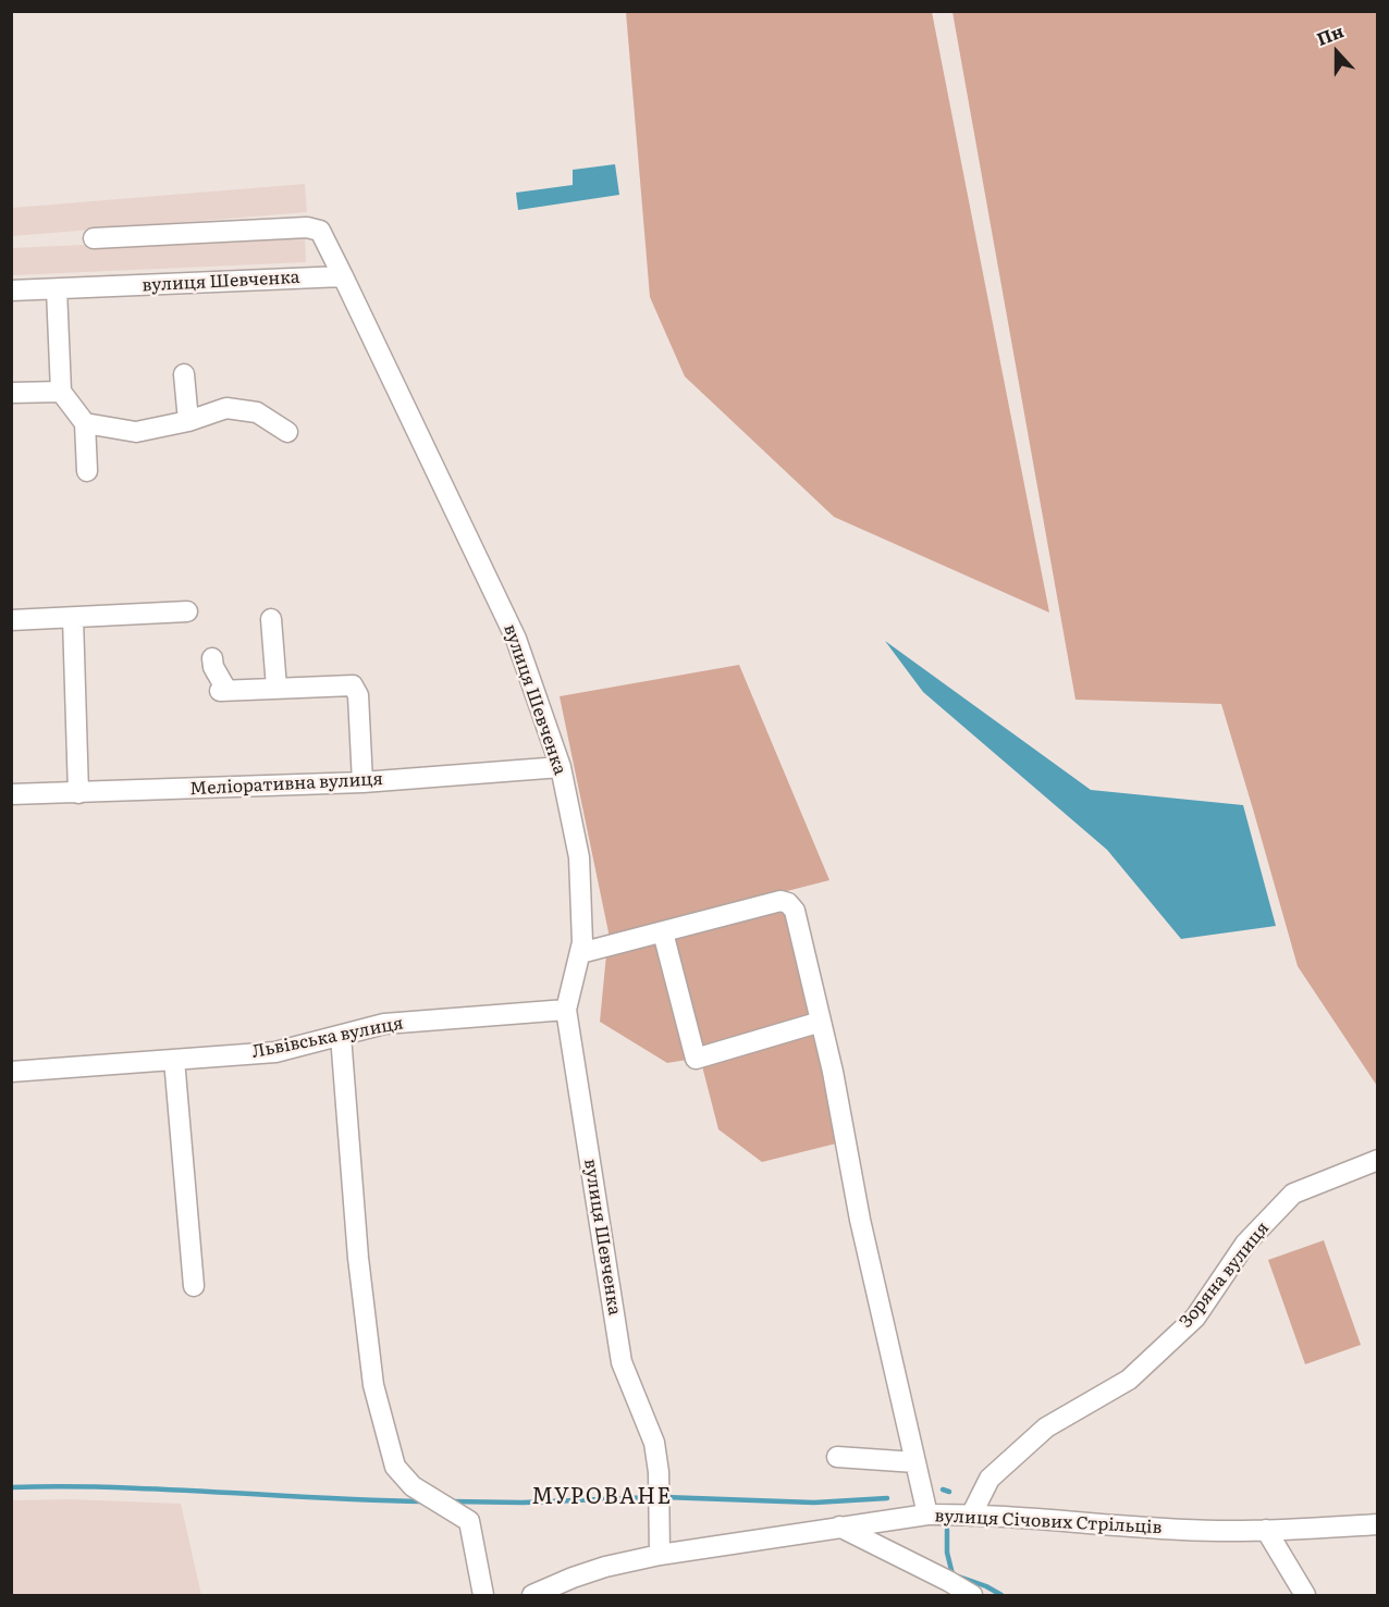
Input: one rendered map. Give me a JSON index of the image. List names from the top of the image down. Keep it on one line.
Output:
{"streets":{"street":["вулиця Шевченка","Меліоративна вулиця","Львівська вулиця","Зоряна вулиця","вулиця Січових Стрільців"]},"crossings":[["вулиця Шевченка","Меліоративна вулиця"],["вулиця Шевченка","Львівська вулиця"],["вулиця Шевченка","вулиця Січових Стрільців"],["Зоряна вулиця","вулиця Січових Стрільців"]],"districts":["МУРОВАНЕ"],"north":"top"}
